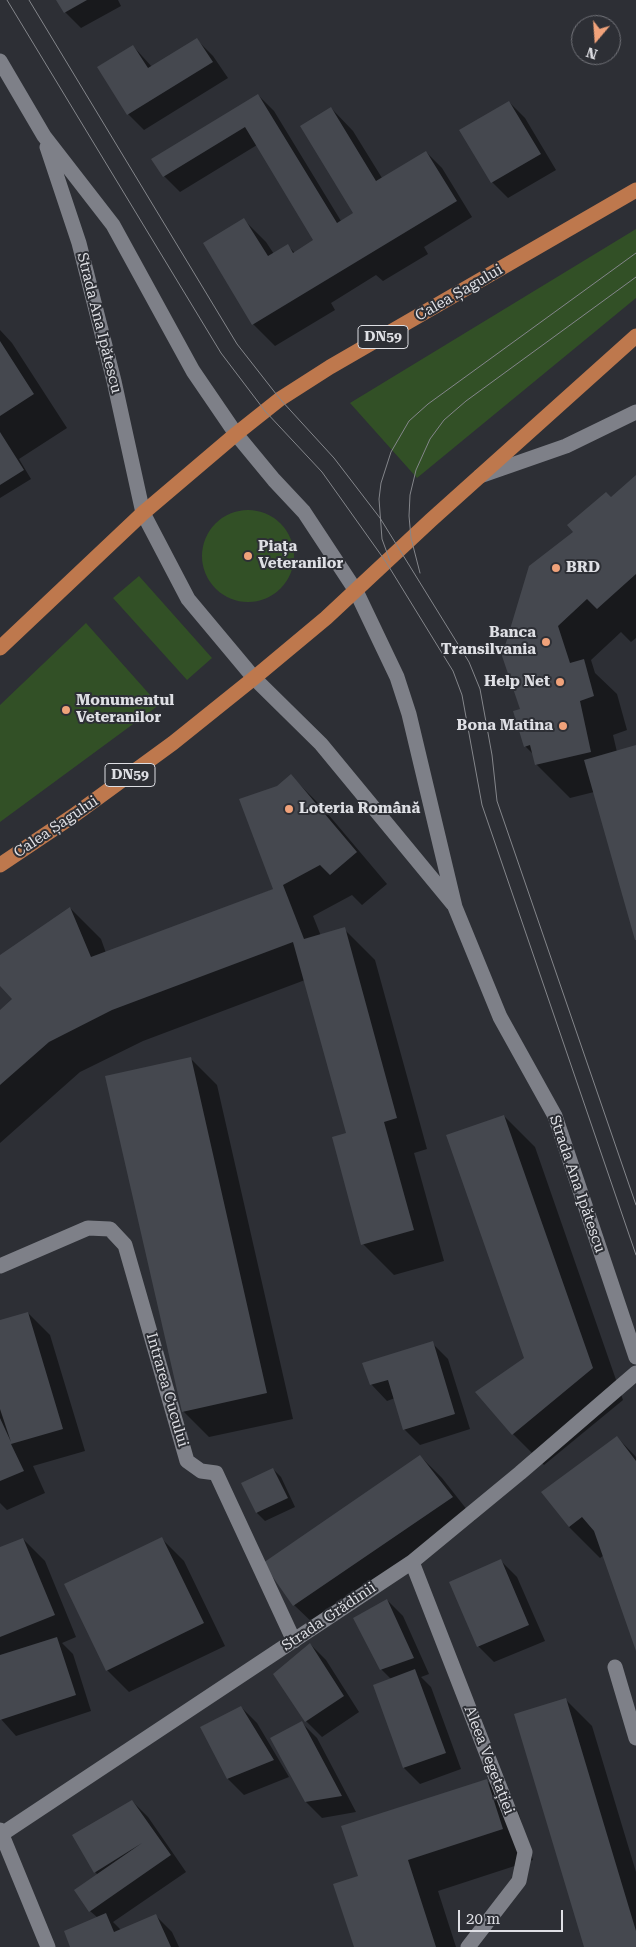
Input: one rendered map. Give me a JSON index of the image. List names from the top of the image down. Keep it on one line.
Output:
{"streets":{"main road":["Calea Șagului","DN59"],"street":["Strada Ana Ipătescu","Intrarea Cucului","Strada Grădinii","Aleea Vegetației"]},"crossings":[["Calea Șagului","Strada Ana Ipătescu"],["Calea Șagului","DN59"],["Strada Ana Ipătescu","DN59"],["Intrarea Cucului","Strada Grădinii"],["Strada Grădinii","Aleea Vegetației"]],"places":["Piața Veteranilor","BRD","Banca Transilvania","Help Net","Monumentul Veteranilor","Bona Matina","Loteria Română"],"scale_bar":"20 m","north":"bottom"}
